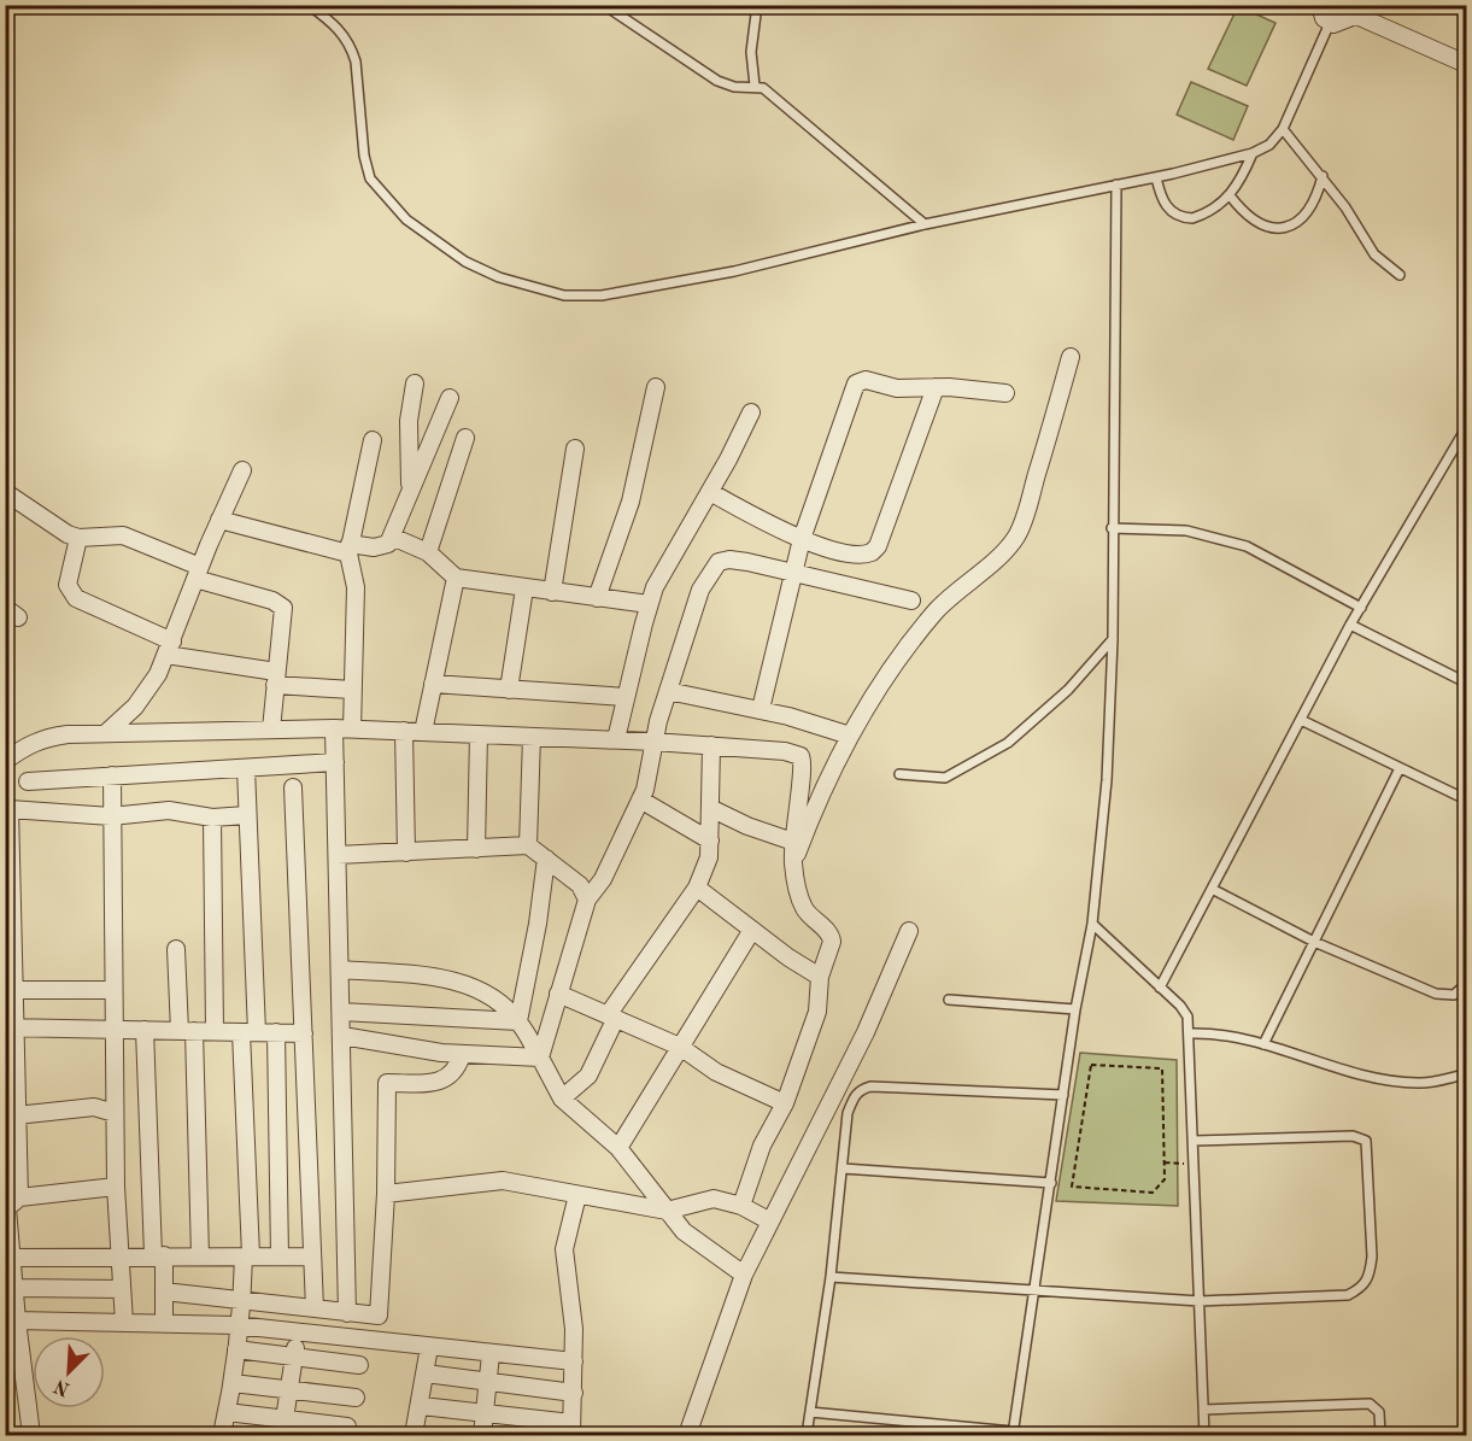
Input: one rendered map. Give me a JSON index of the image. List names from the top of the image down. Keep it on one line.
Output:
{"north":"bottom left"}
